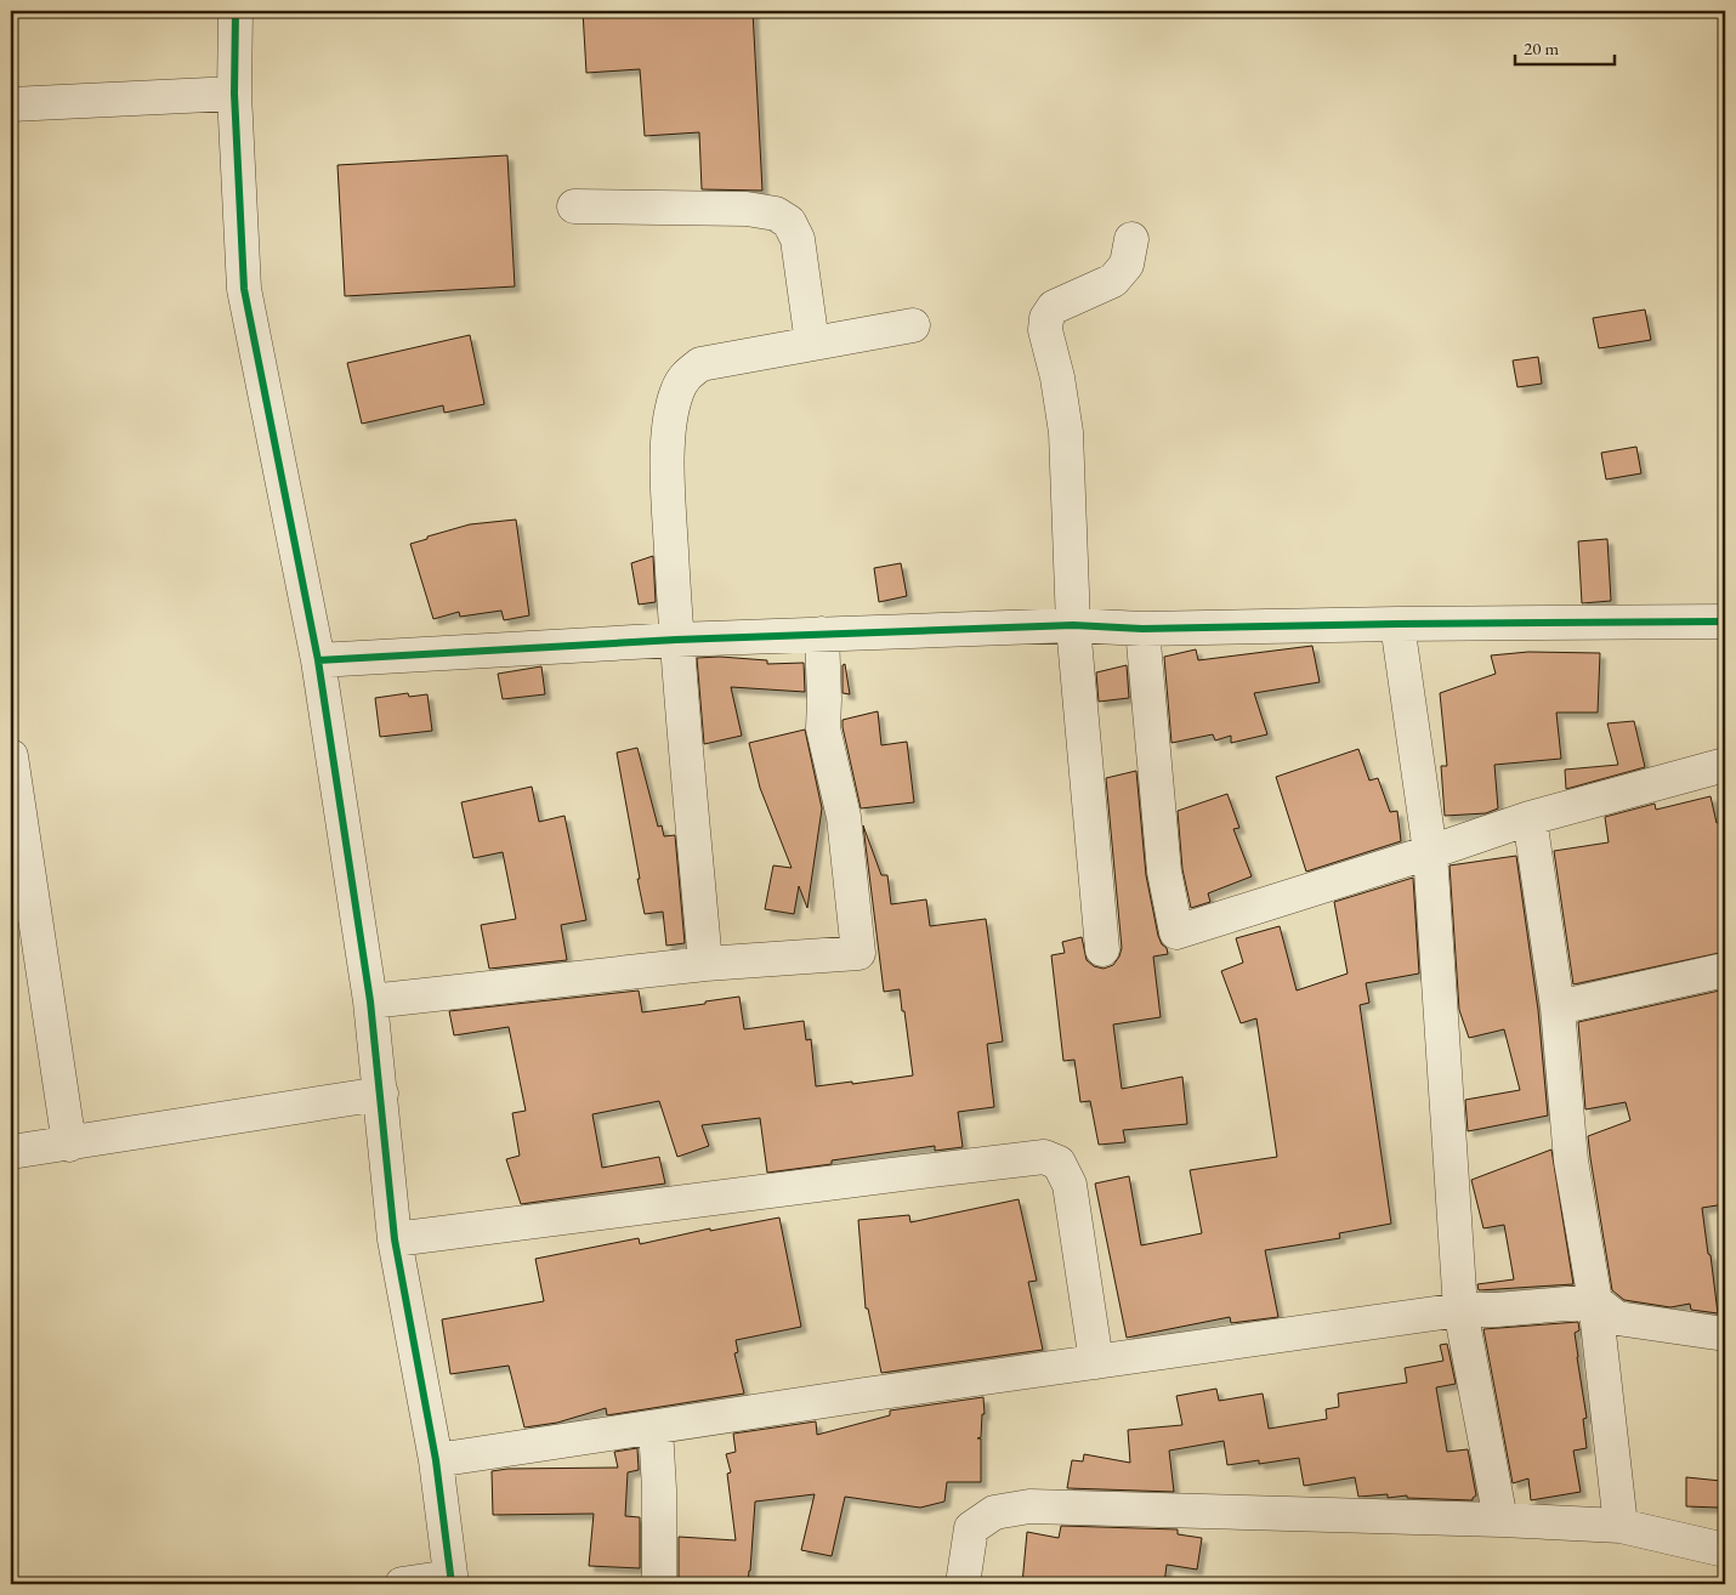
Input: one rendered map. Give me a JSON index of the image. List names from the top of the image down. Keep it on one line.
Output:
{"scale_bar":"20 m"}
